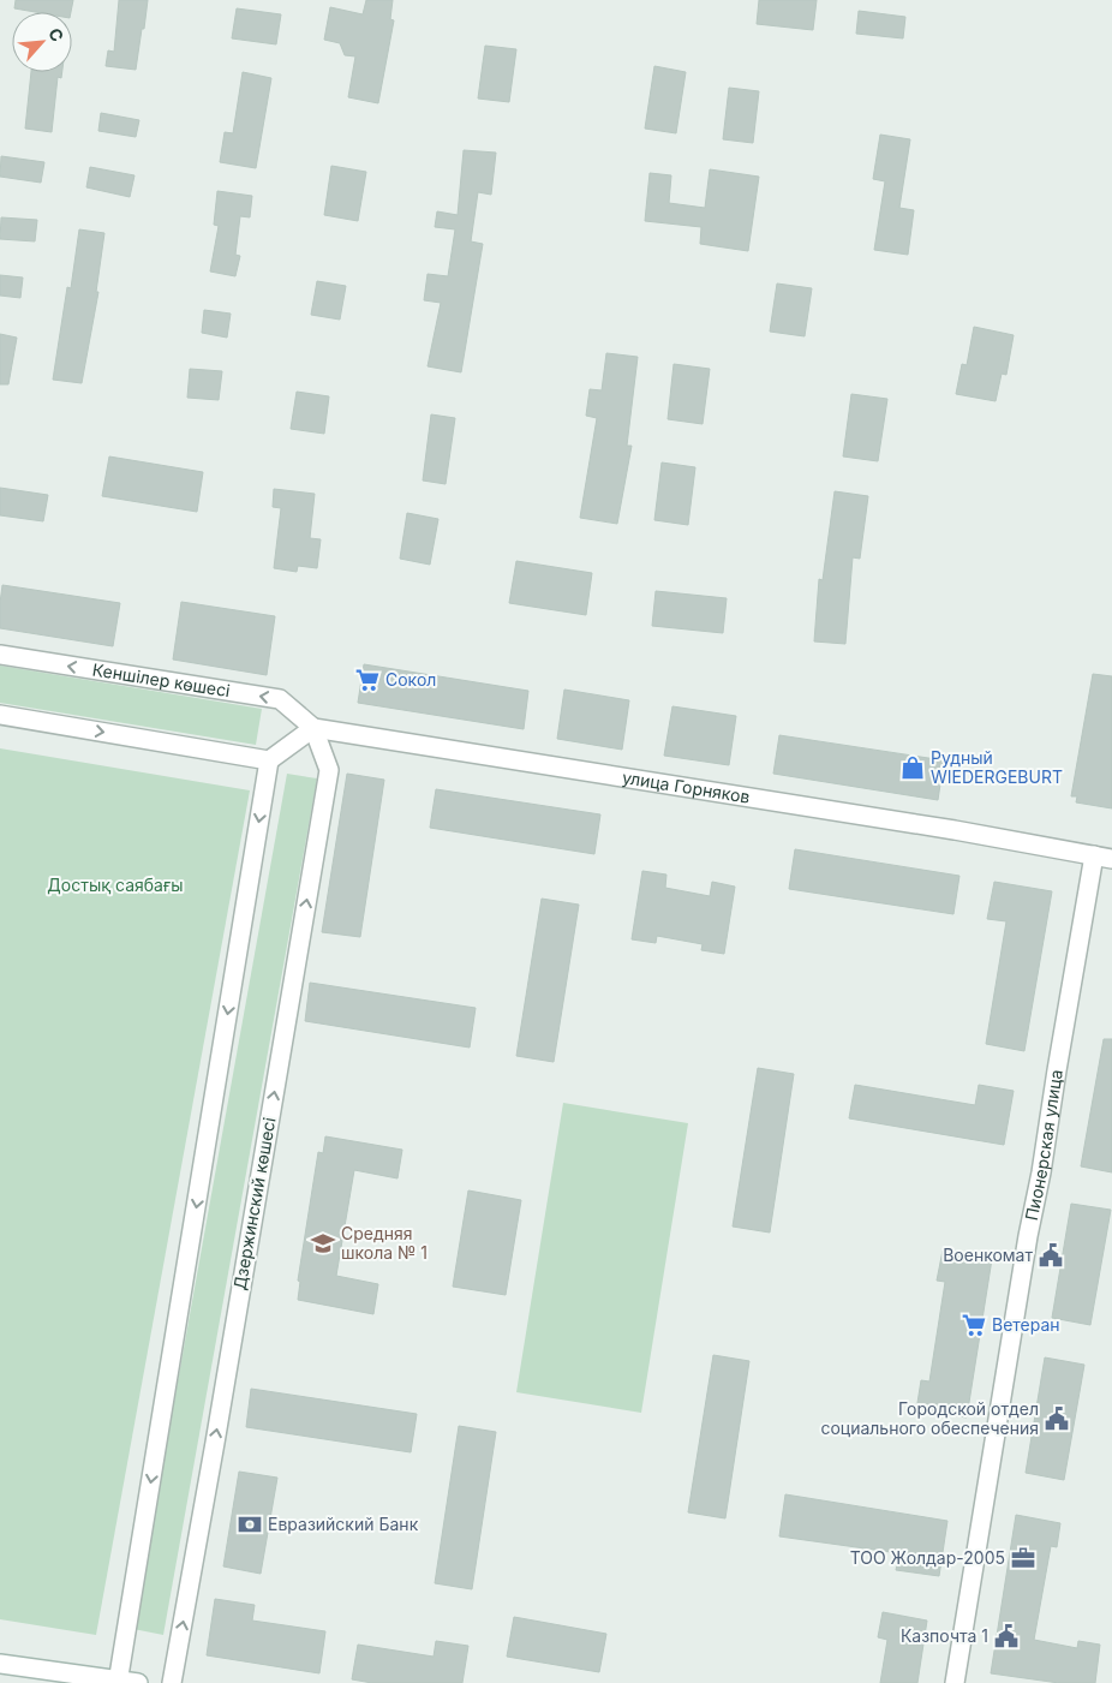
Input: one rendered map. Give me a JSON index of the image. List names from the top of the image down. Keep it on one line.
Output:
{"streets":{"street":["Кеншілер көшесі","улица Горняков","Пионерская улица","Дзержинский көшесі"]},"crossings":[["Кеншілер көшесі","улица Горняков"],["Кеншілер көшесі","Дзержинский көшесі"],["улица Горняков","Пионерская улица"],["улица Горняков","Дзержинский көшесі"]],"parks":["Достық саябағы"],"places":{"supermarket":["Сокол","Ветеран"],"shop":["Рудный WIEDERGEBURT"],"school or university":["Средняя школа № 1"],"public building":["Военкомат","Городской отдел социального обеспечения","Казпочта 1"],"bank":["Евразийский Банк"],"office":["ТОО Жолдар-2005"]},"north":"top right"}
